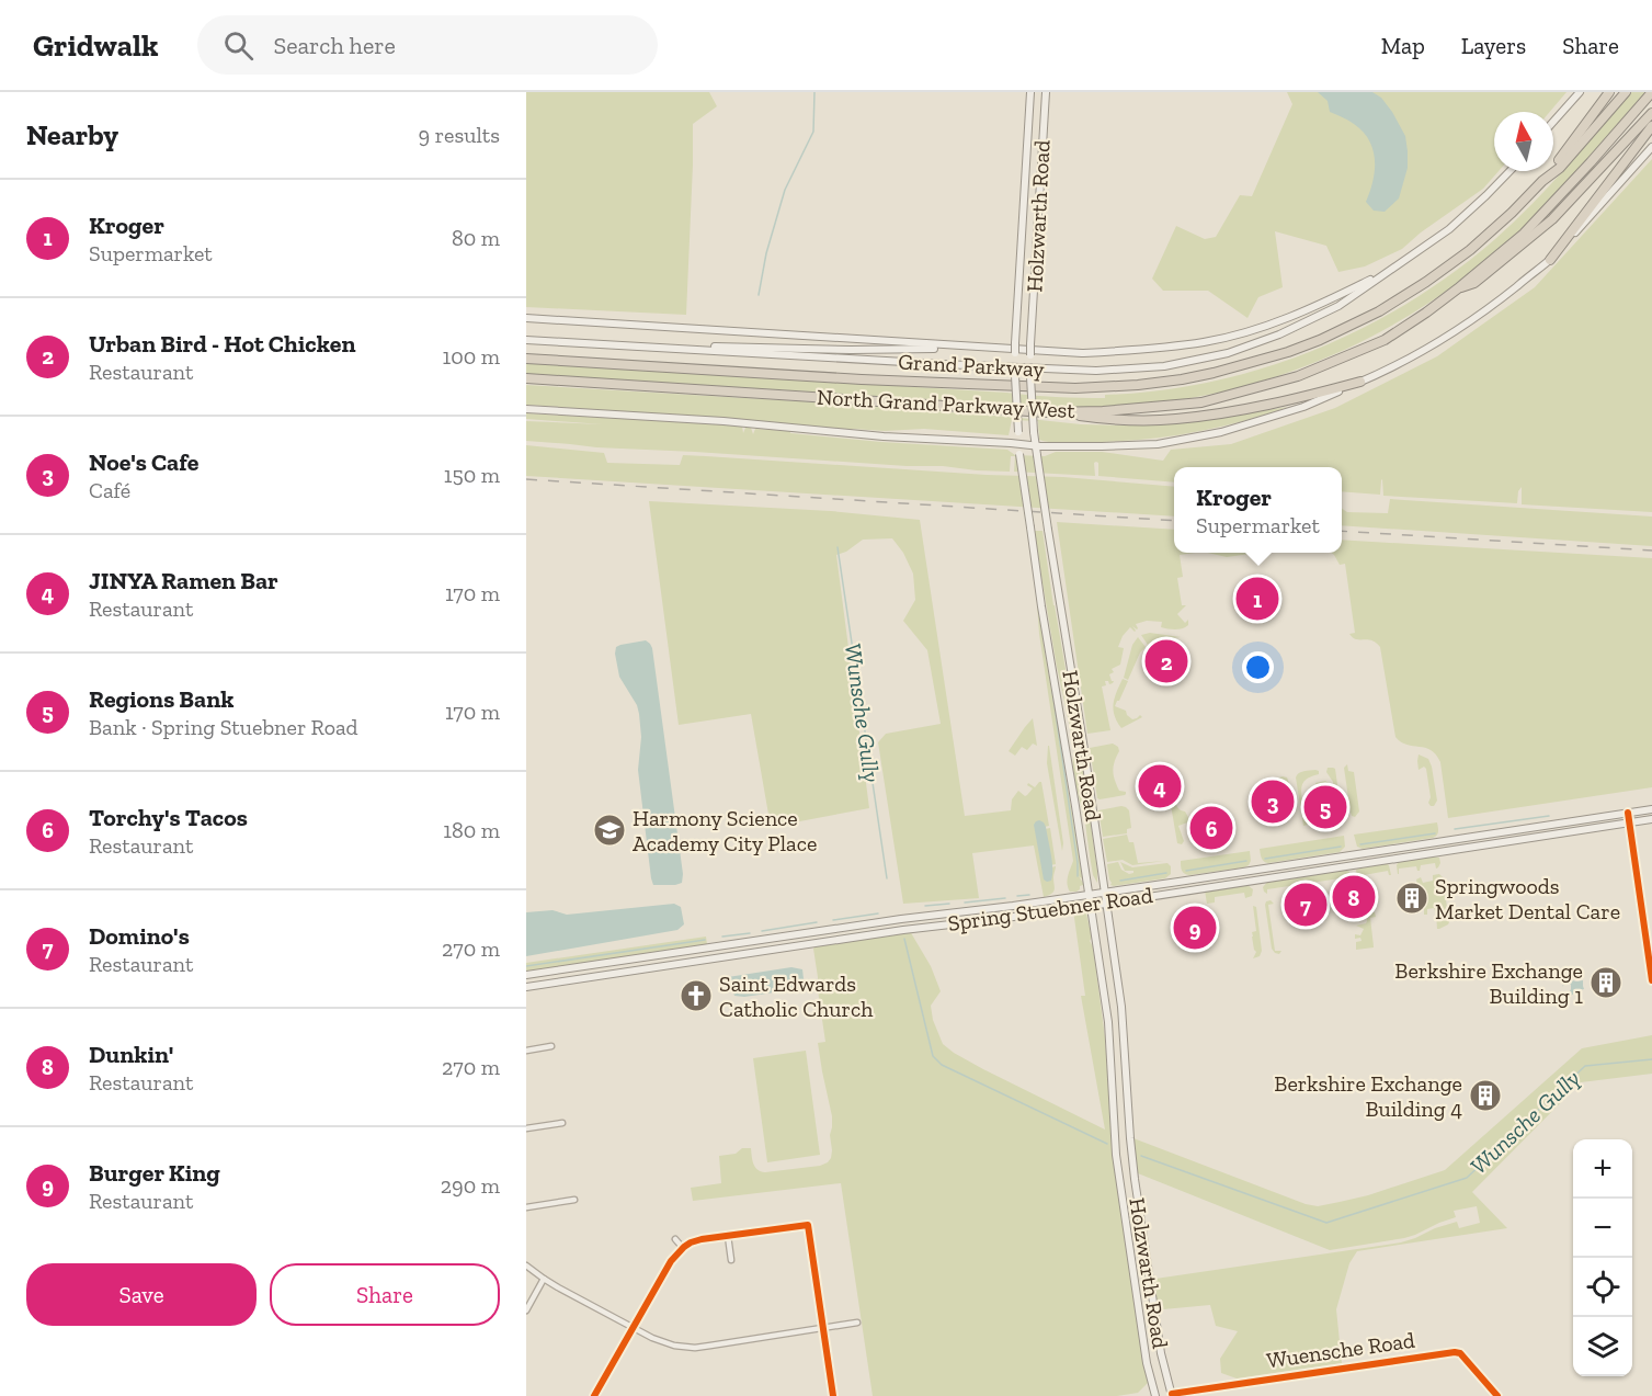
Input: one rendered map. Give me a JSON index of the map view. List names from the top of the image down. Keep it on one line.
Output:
{"streets":{"highway":["North Grand Parkway West"],"main road":["Holzwarth Road","Grand Parkway","Spring Stuebner Road"],"street":["Wuensche Road"]},"crossings":[["Holzwarth Road","Grand Parkway"],["Holzwarth Road","North Grand Parkway West"],["Holzwarth Road","Spring Stuebner Road"],["Holzwarth Road","Wuensche Road"]],"water":["Wunsche Gully"],"places":{"school or university":["Harmony Science Academy City Place"],"building":["Springwoods Market Dental Care","Berkshire Exchange Building 1","Berkshire Exchange Building 4"],"church":["Saint Edwards Catholic Church"]},"north":"top","page":{"header":"Gridwalk","search":"Search here","nav":["Map","Layers","Share"],"heading":["Nearby","9 results"],"list":[{"mark":"1","name":"Kroger","note":"Supermarket","value":"80 m"},{"mark":"2","name":"Urban Bird - Hot Chicken","note":"Restaurant","value":"100 m"},{"mark":"3","name":"Noe's Cafe","note":"Café","value":"150 m"},{"mark":"4","name":"JINYA Ramen Bar","note":"Restaurant","value":"170 m"},{"mark":"5","name":"Regions Bank","note":"Bank · Spring Stuebner Road","value":"170 m"},{"mark":"6","name":"Torchy's Tacos","note":"Restaurant","value":"180 m"},{"mark":"7","name":"Domino's","note":"Restaurant","value":"270 m"},{"mark":"8","name":"Dunkin'","note":"Restaurant","value":"270 m"},{"mark":"9","name":"Burger King","note":"Restaurant","value":"290 m"}],"popup":["Kroger","Supermarket"],"pins":["1","2","4","3","5","6","8","7","9"],"map_buttons":["+","−"],"buttons":["Save","Share"]}}
